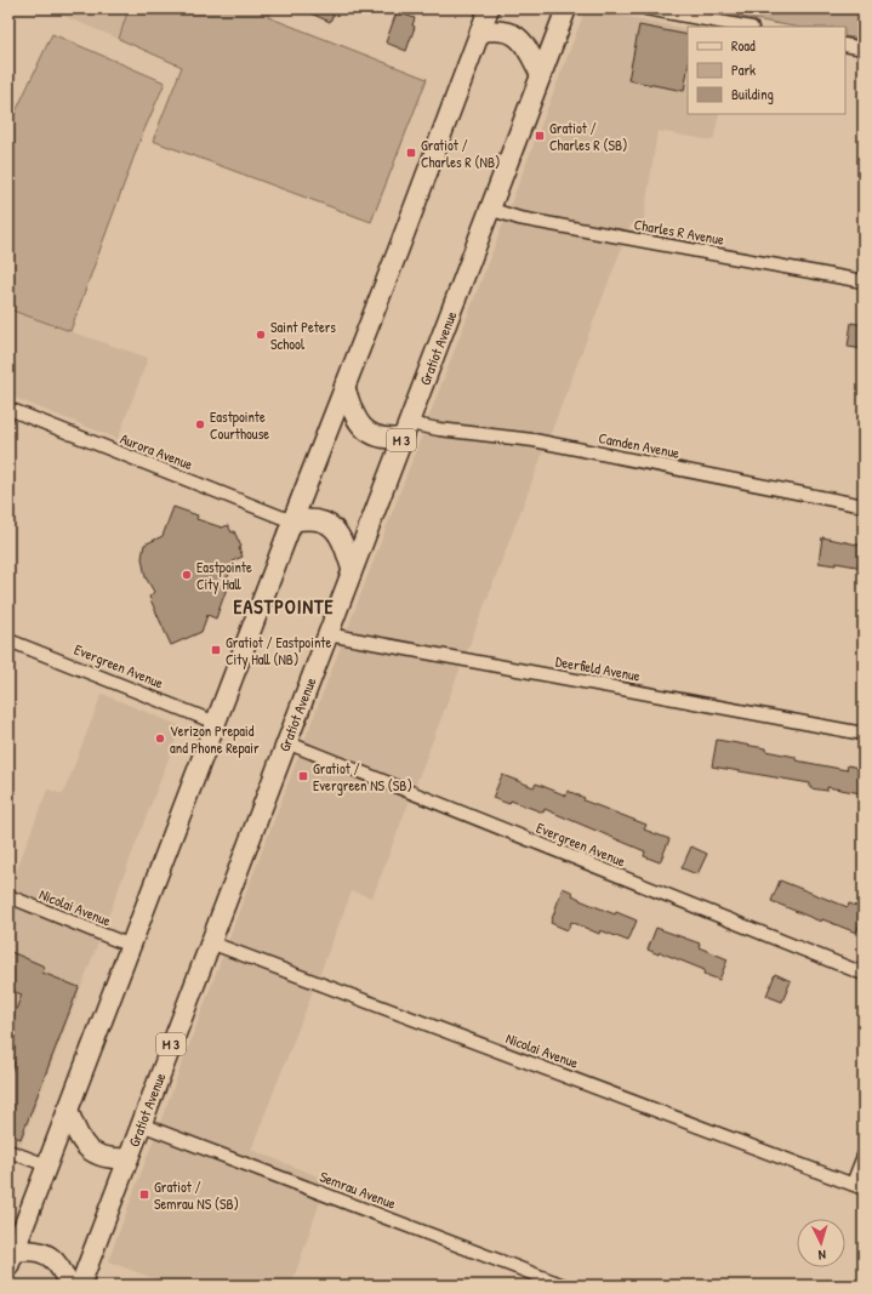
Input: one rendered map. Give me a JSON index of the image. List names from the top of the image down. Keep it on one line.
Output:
{"streets":{"main road":["Gratiot Avenue","M 3"],"street":["Charles R Avenue","Camden Avenue","Aurora Avenue","Evergreen Avenue","Deerfield Avenue","Nicolai Avenue","Semrau Avenue"]},"crossings":[["Charles R Avenue","Gratiot Avenue"],["Gratiot Avenue","Camden Avenue"],["Gratiot Avenue","Evergreen Avenue"],["Gratiot Avenue","Deerfield Avenue"],["Gratiot Avenue","Nicolai Avenue"],["Gratiot Avenue","Semrau Avenue"]],"districts":["EASTPOINTE"],"places":{"transit":["Gratiot / Charles R (SB)","Gratiot / Charles R (NB)","Gratiot / Eastpointe City Hall (NB)","Gratiot / Evergreen NS (SB)","Gratiot / Semrau NS (SB)"],"other":["Saint Peters School","Eastpointe Courthouse","Eastpointe City Hall","Verizon Prepaid and Phone Repair"]},"legend":["Road","Park","Building"],"north":"bottom"}
